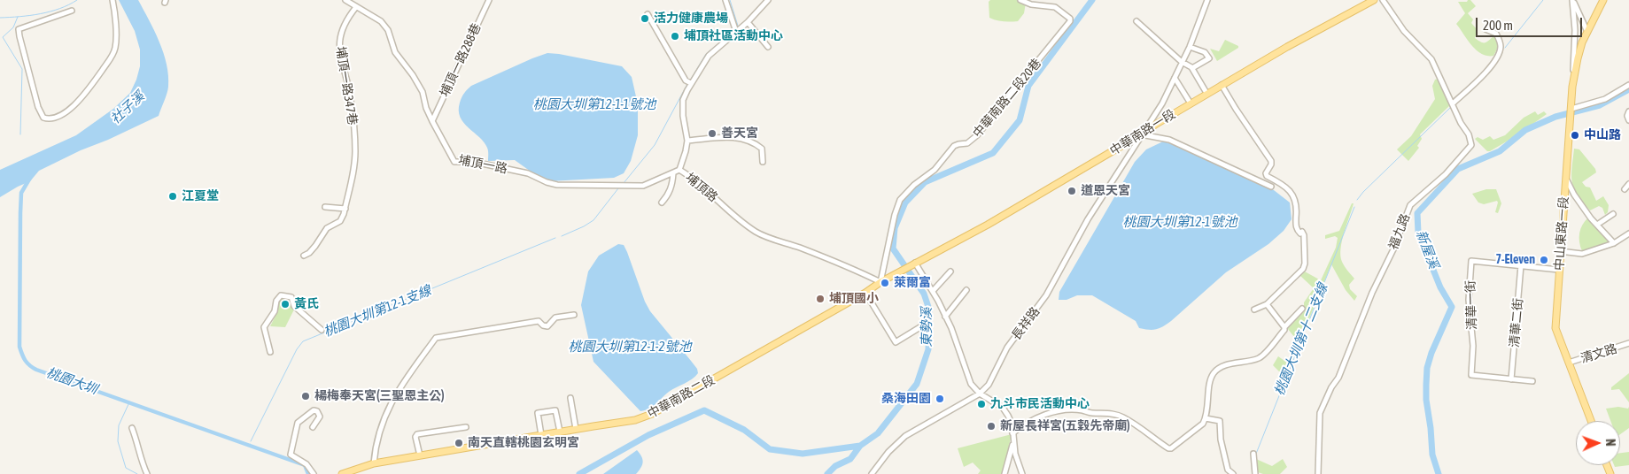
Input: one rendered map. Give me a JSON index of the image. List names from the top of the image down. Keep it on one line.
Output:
{"streets":{"main road":["中華南路一段","中山東路一段","中華南路二段"],"street":["埔頂一路288巷","埔頂一路347巷","中華南路二段20巷","埔頂一路","埔頂路","福九路","清華一街","清華二街","長祥路","清文路"]},"crossings":[["埔頂一路288巷","埔頂一路"],["埔頂一路347巷","埔頂一路"],["中華南路二段20巷","埔頂路"],["中華南路二段20巷","中華南路二段"],["中華南路一段","長祥路"],["中華南路一段","中華南路二段"],["埔頂一路","埔頂路"],["埔頂路","中華南路二段"],["中山東路一段","清華一街"],["中山東路一段","清文路"],["清華一街","清華二街"]],"water":["桃園大圳第12-1-1號池","社子溪","桃園大圳第12-1號池","新屋溪","桃園大圳第12-1支線","東勢溪","桃園大圳第十二支線","桃園大圳第12-1-2號池","桃園大圳"],"places":["活力健康農場","埔頂社區活動中心","善天宮","中山路","道恩天宮","江夏堂","7-Eleven","萊爾富","埔頂國小","黃氏","楊梅奉天宮(三聖恩主公)","桑海田園","九斗市民活動中心","新屋長祥宮(五穀先帝廟)","南天直轄桃園玄明宮"],"scale_bar":"200 m","north":"right"}
